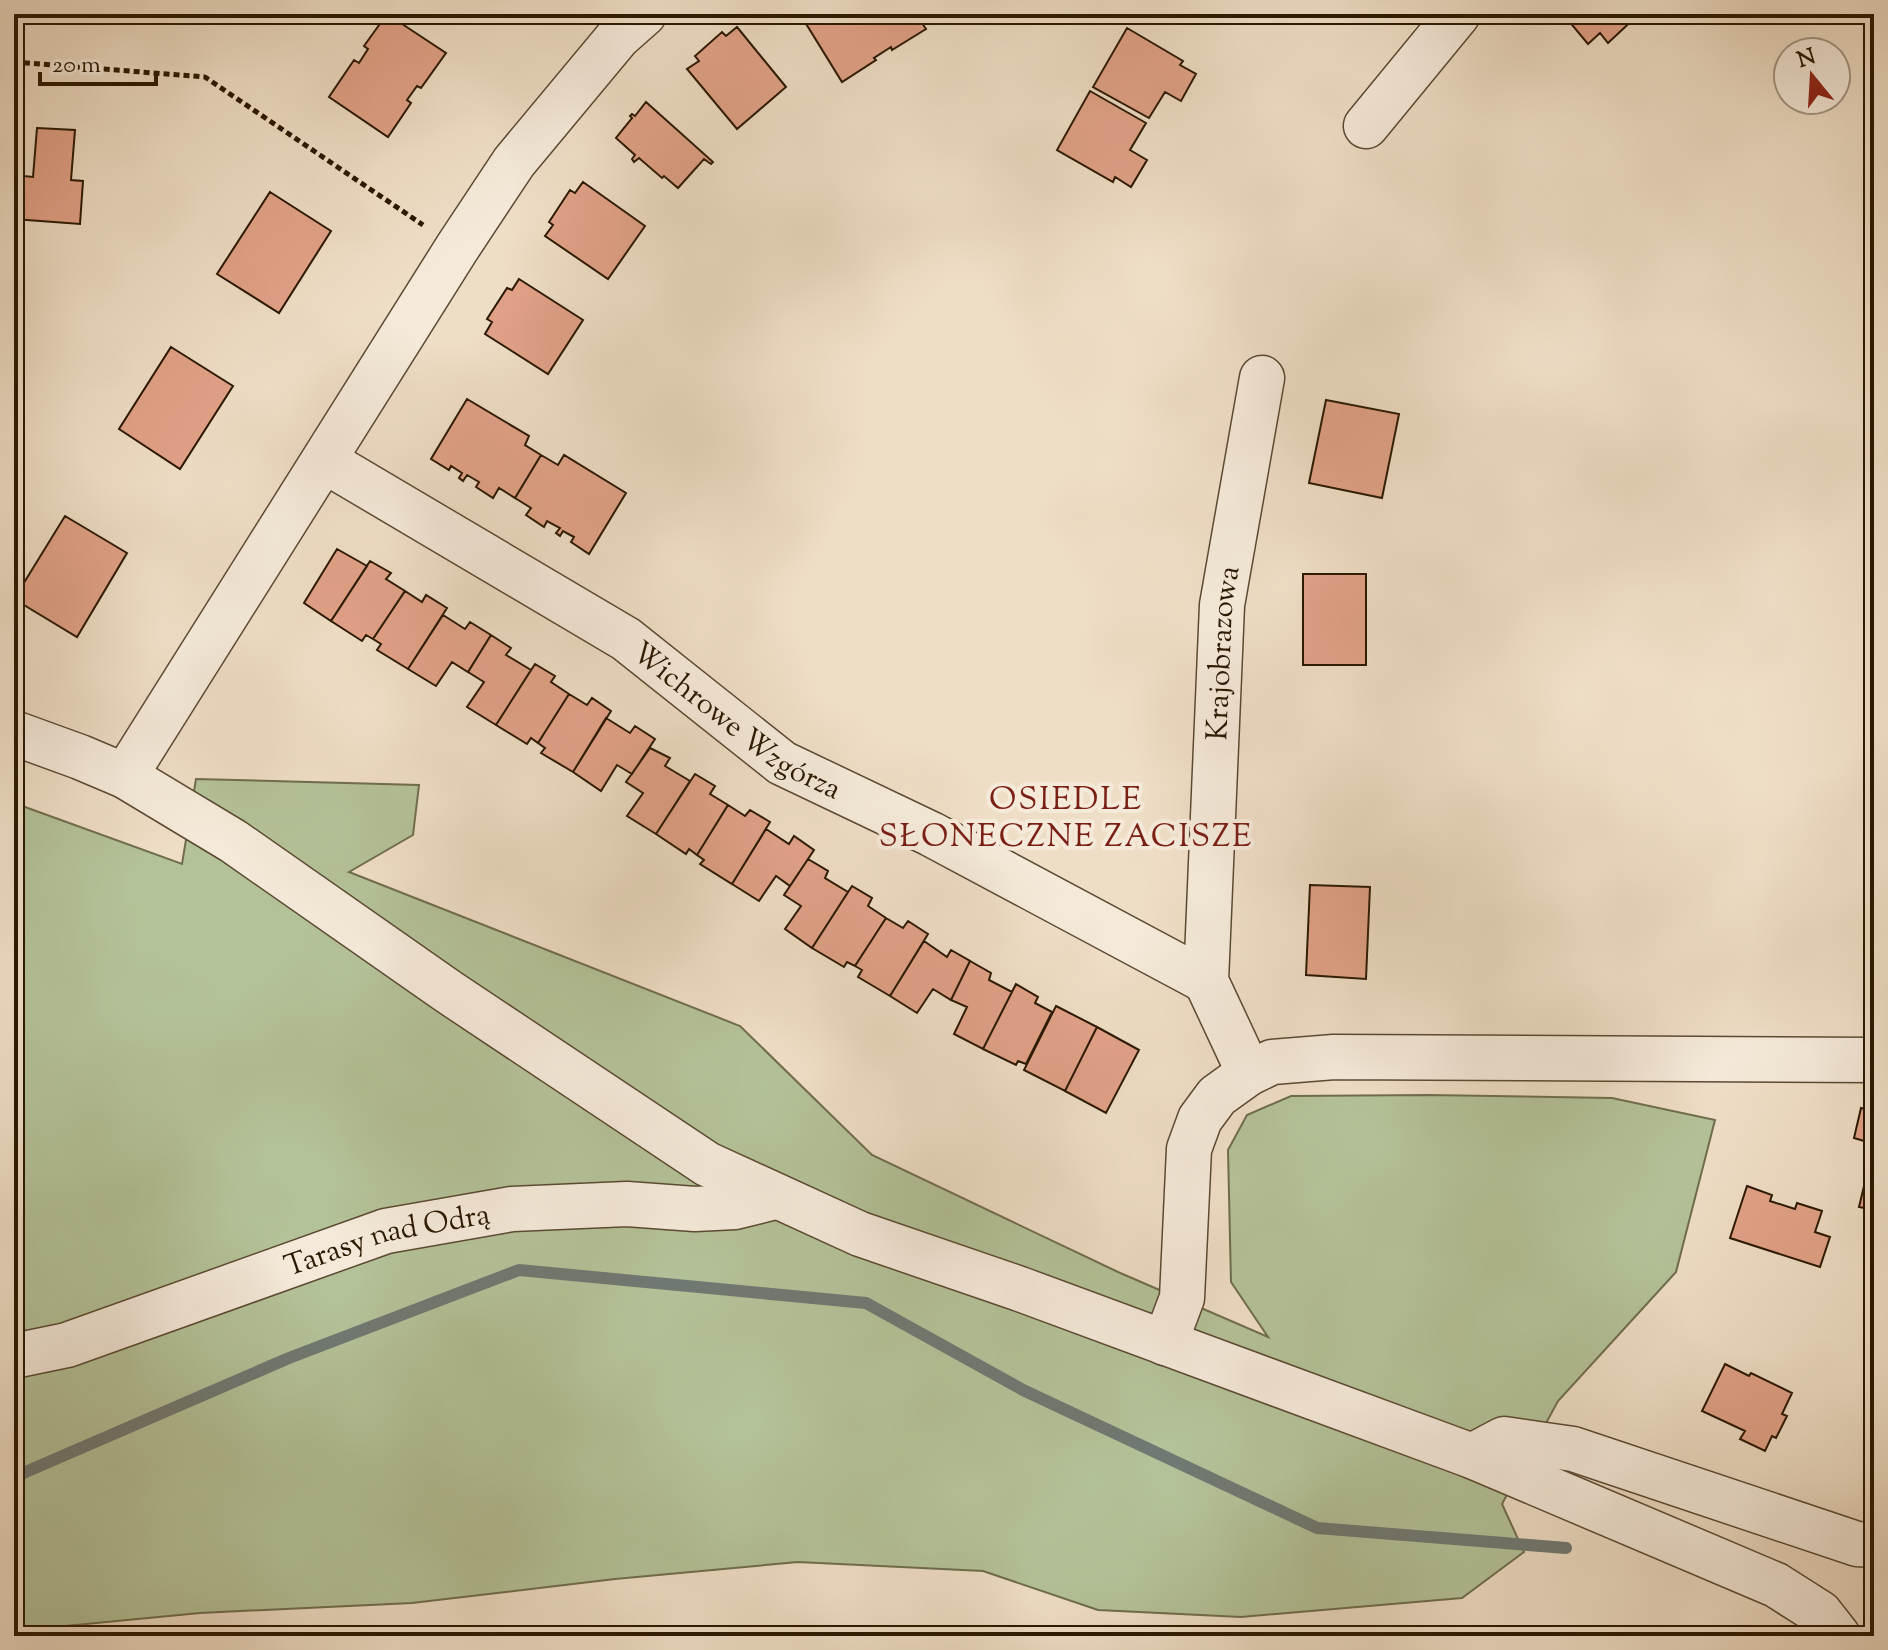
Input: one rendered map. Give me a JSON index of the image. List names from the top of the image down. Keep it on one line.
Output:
{"streets":{"street":["Krajobrazowa","Wichrowe Wzgórza","Tarasy nad Odrą"]},"crossings":[["Krajobrazowa","Wichrowe Wzgórza"]],"districts":["OSIEDLE SŁONECZNE ZACISZE"],"scale_bar":"20 m","north":"top"}
